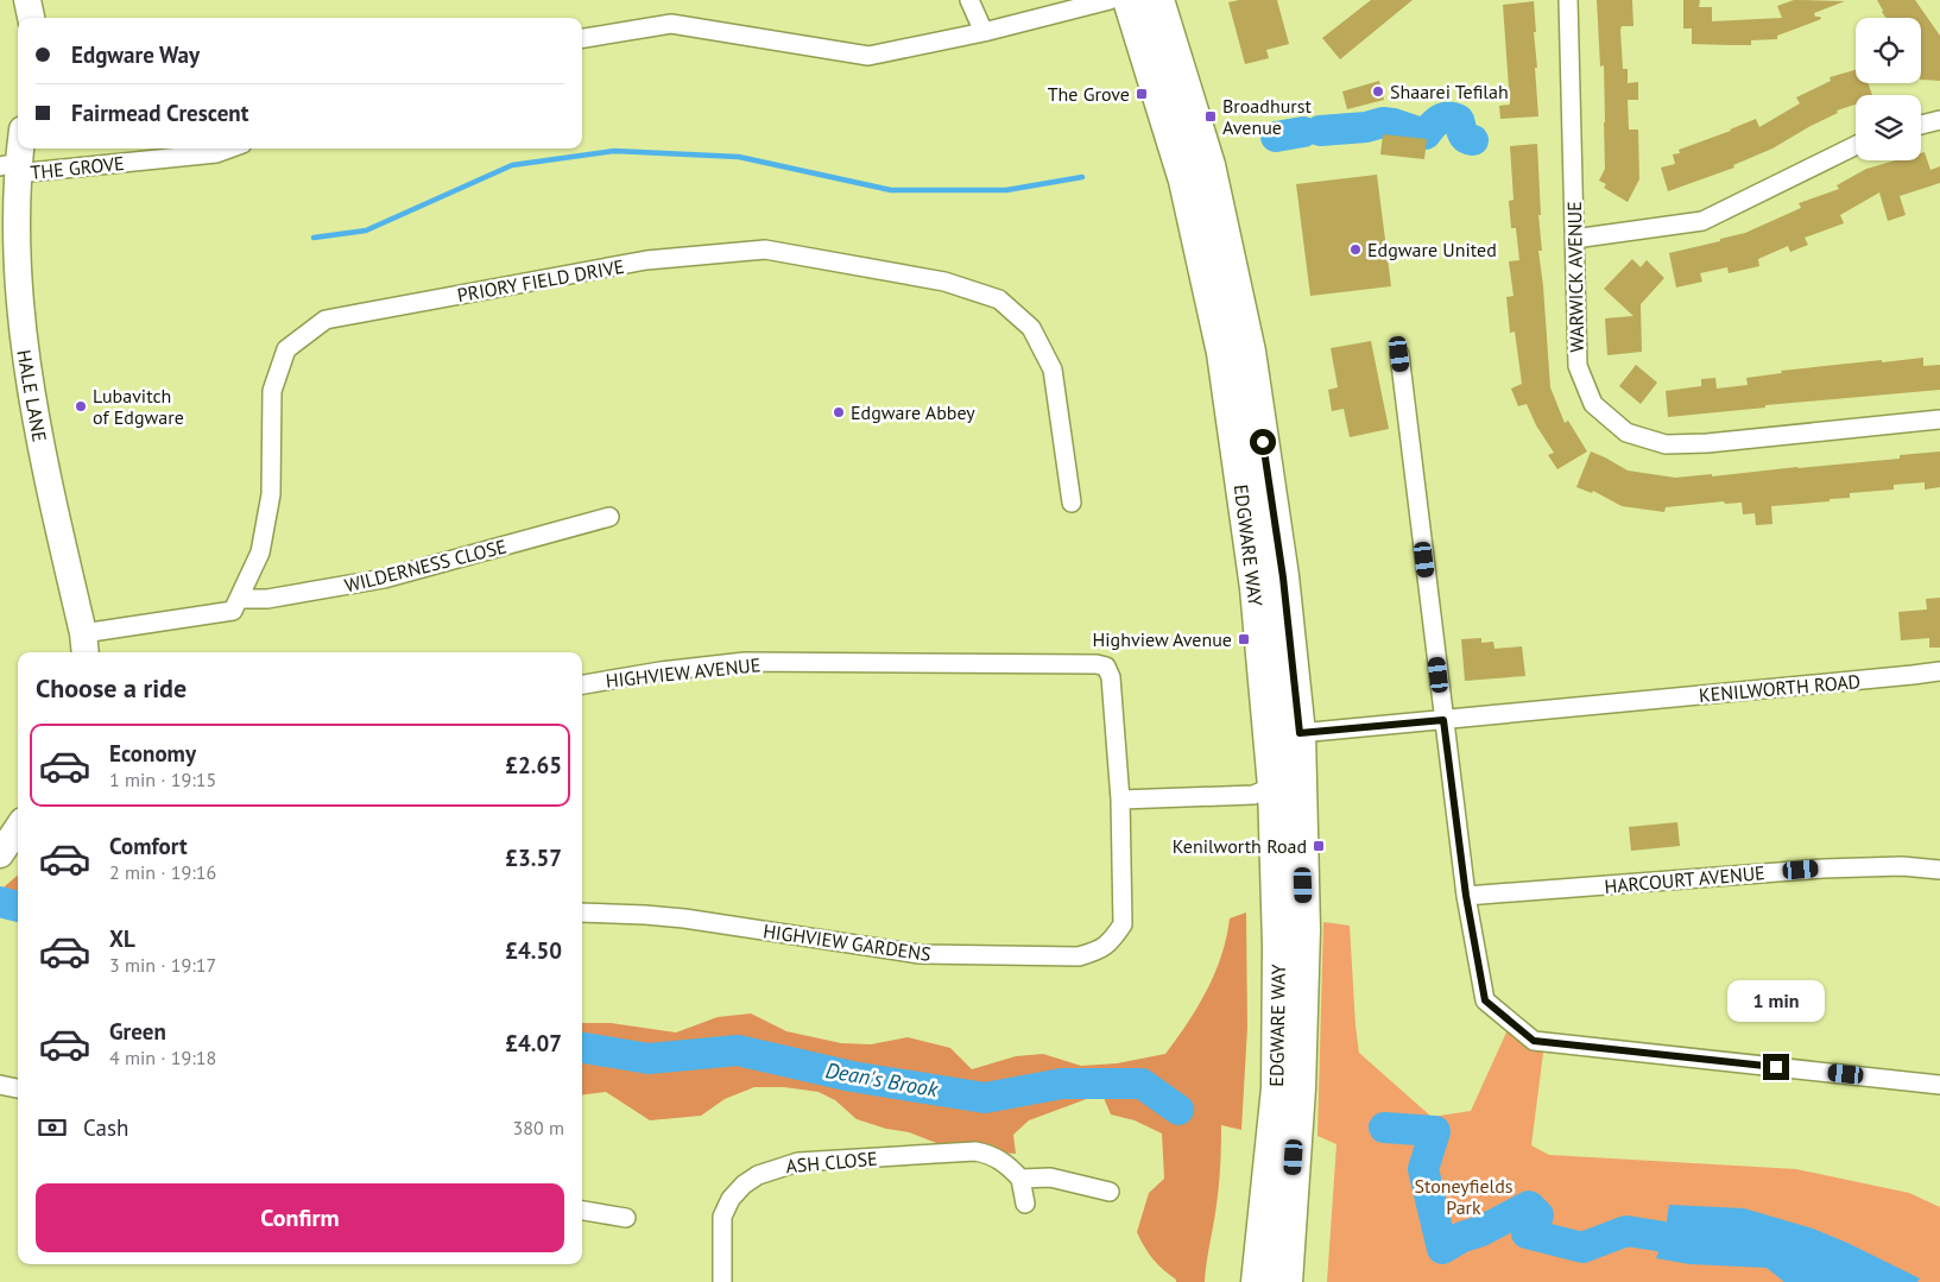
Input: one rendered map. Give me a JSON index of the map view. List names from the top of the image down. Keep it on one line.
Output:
{"streets":{"highway":["EDGWARE WAY"],"main road":["HALE LANE"],"street":["THE GROVE","WARWICK AVENUE","PRIORY FIELD DRIVE","WILDERNESS CLOSE","HIGHVIEW AVENUE","KENILWORTH ROAD","HARCOURT AVENUE","HIGHVIEW GARDENS","ASH CLOSE"]},"crossings":[["THE GROVE","HALE LANE"],["PRIORY FIELD DRIVE","WILDERNESS CLOSE"],["EDGWARE WAY","KENILWORTH ROAD"],["HIGHVIEW AVENUE","HIGHVIEW GARDENS"]],"water":["Dean's Brook"],"parks":["Stoneyfields Park"],"places":{"other":["Shaarei Tefilah","Edgware United","Lubavitch of Edgware","Edgware Abbey"],"transit":["The Grove","Broadhurst Avenue","Highview Avenue","Kenilworth Road"]},"page":{"banner":["Edgware Way","Fairmead Crescent"],"heading":"Choose a ride","list":[{"name":"Economy","note":"1 min · 19:15","value":"£2.65"},{"name":"Comfort","note":"2 min · 19:16","value":"£3.57"},{"name":"XL","note":"3 min · 19:17","value":"£4.50"},{"name":"Green","note":"4 min · 19:18","value":"£4.07"}],"bubble":"1 min","pay":["Cash","380 m"],"buttons":"Confirm"}}
